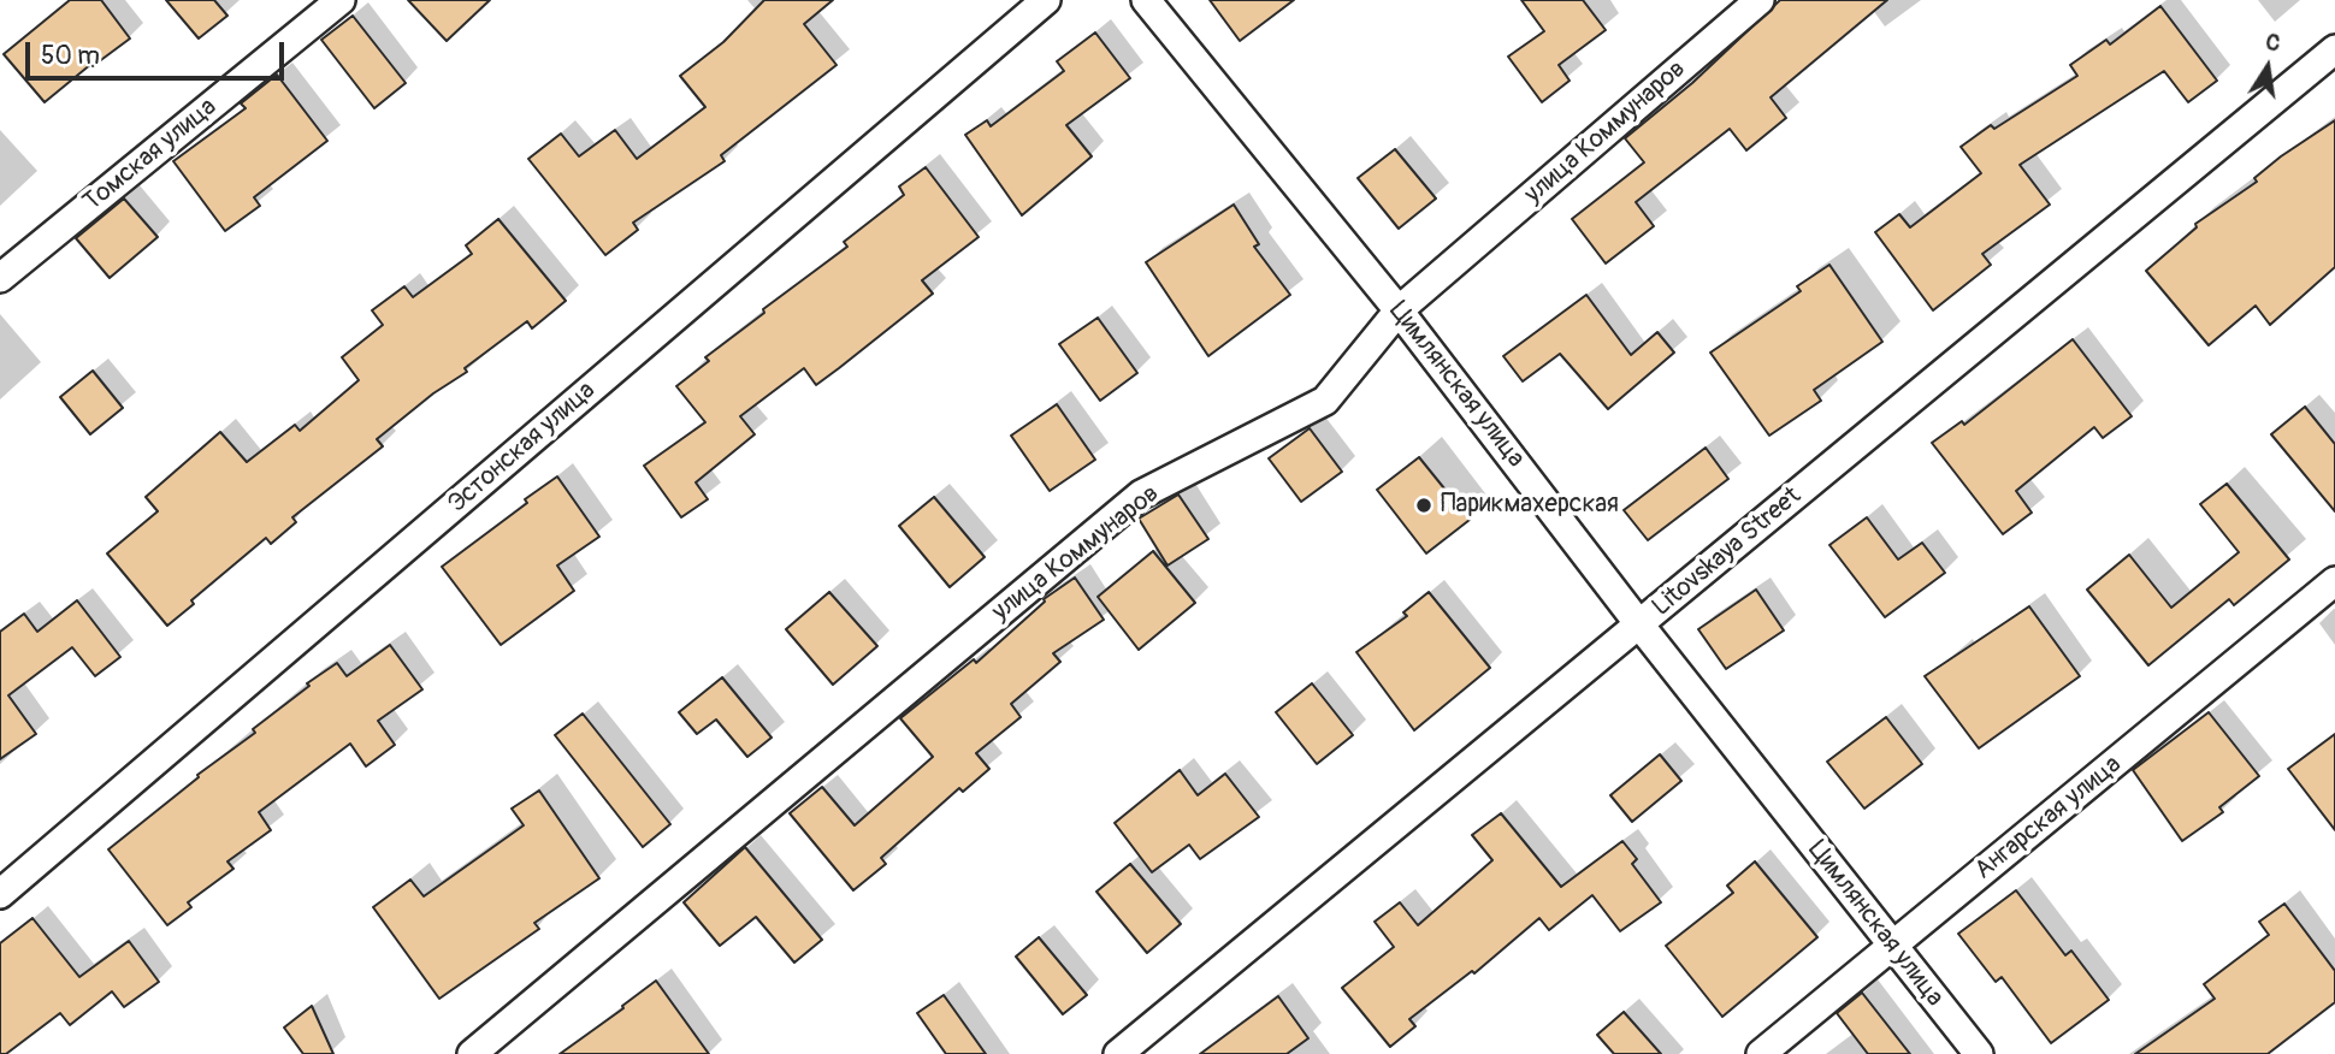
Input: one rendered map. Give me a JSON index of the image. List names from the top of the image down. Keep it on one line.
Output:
{"streets":{"street":["улица Коммунаров","Томская улица","Цимлянская улица","Эстонская улица","Litovskaya Street","Ангарская улица"]},"crossings":[["улица Коммунаров","Цимлянская улица"],["Цимлянская улица","Litovskaya Street"],["Цимлянская улица","Ангарская улица"]],"places":["Парикмахерская"],"scale_bar":"50 m","north":"top"}
